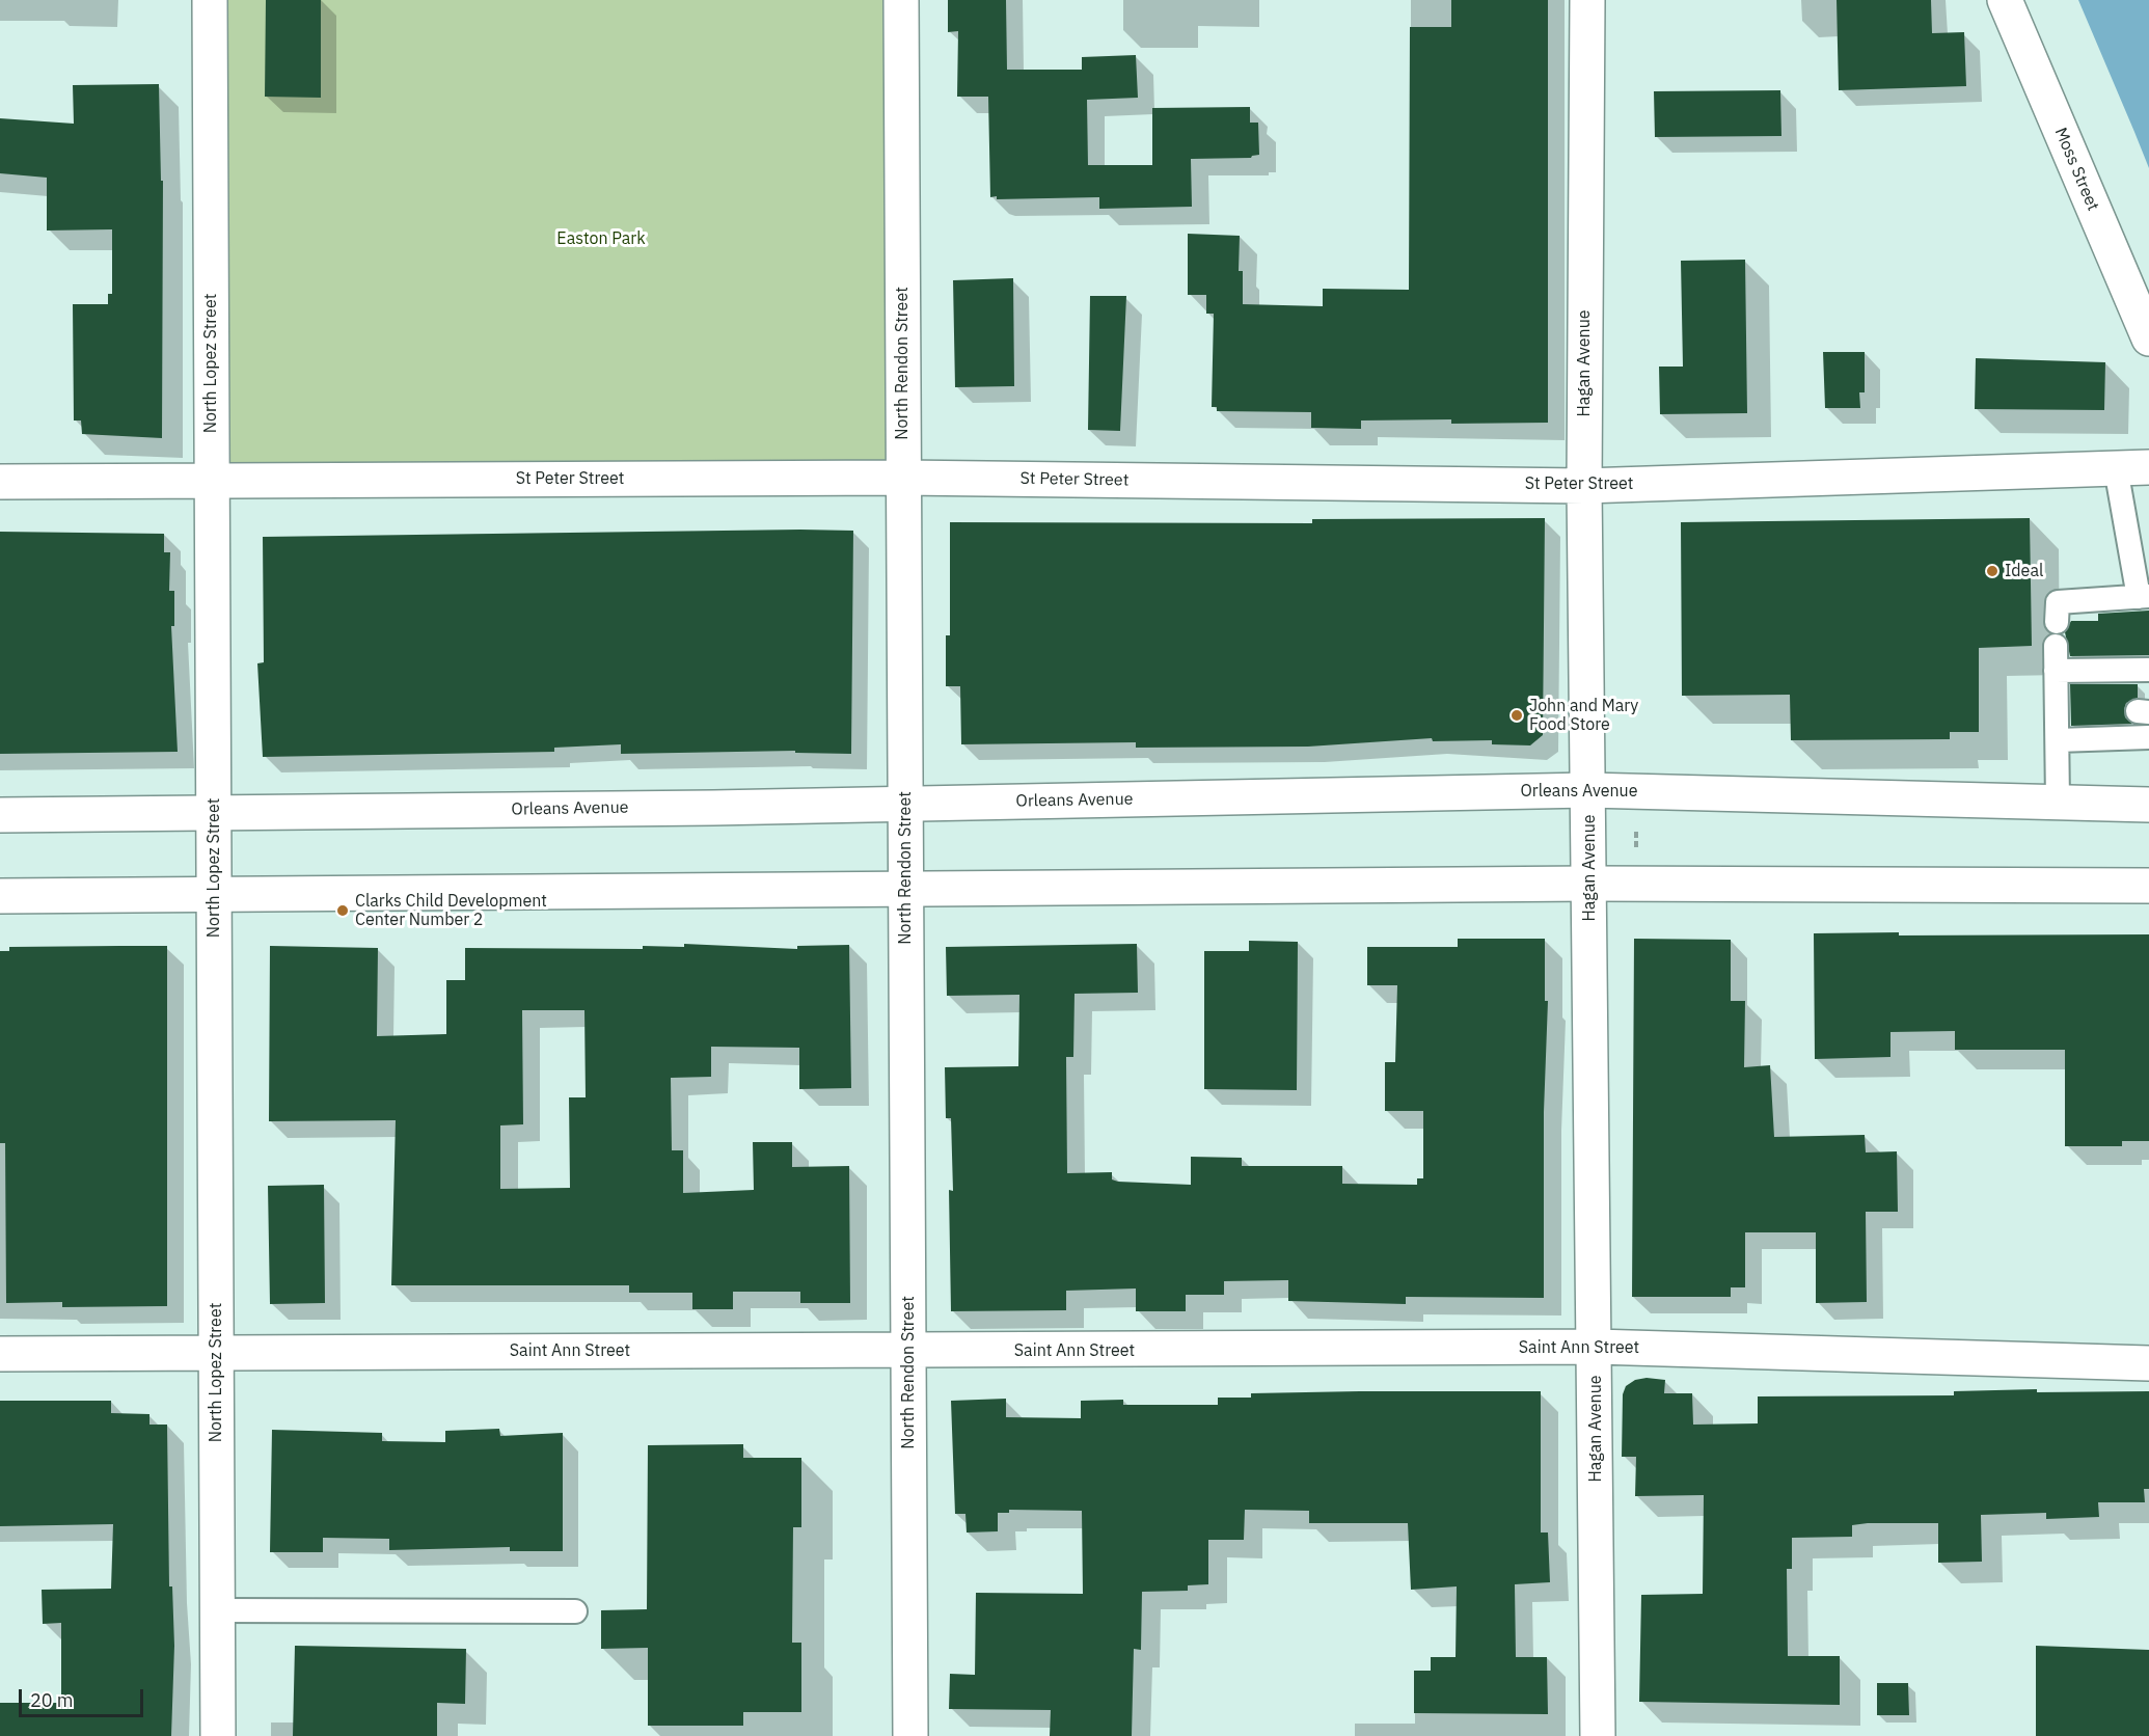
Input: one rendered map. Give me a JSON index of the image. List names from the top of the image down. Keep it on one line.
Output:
{"streets":{"street":["Moss Street","North Lopez Street","North Rendon Street","Hagan Avenue","St Peter Street","Orleans Avenue","Saint Ann Street"]},"crossings":[["North Lopez Street","St Peter Street"],["North Lopez Street","Orleans Avenue"],["North Lopez Street","Saint Ann Street"],["North Rendon Street","St Peter Street"],["North Rendon Street","Orleans Avenue"],["North Rendon Street","Saint Ann Street"],["Hagan Avenue","St Peter Street"],["Hagan Avenue","Orleans Avenue"],["Hagan Avenue","Saint Ann Street"]],"parks":["Easton Park"],"places":["Ideal","John and Mary Food Store","Clarks Child Development Center Number 2"],"scale_bar":"20 m"}
